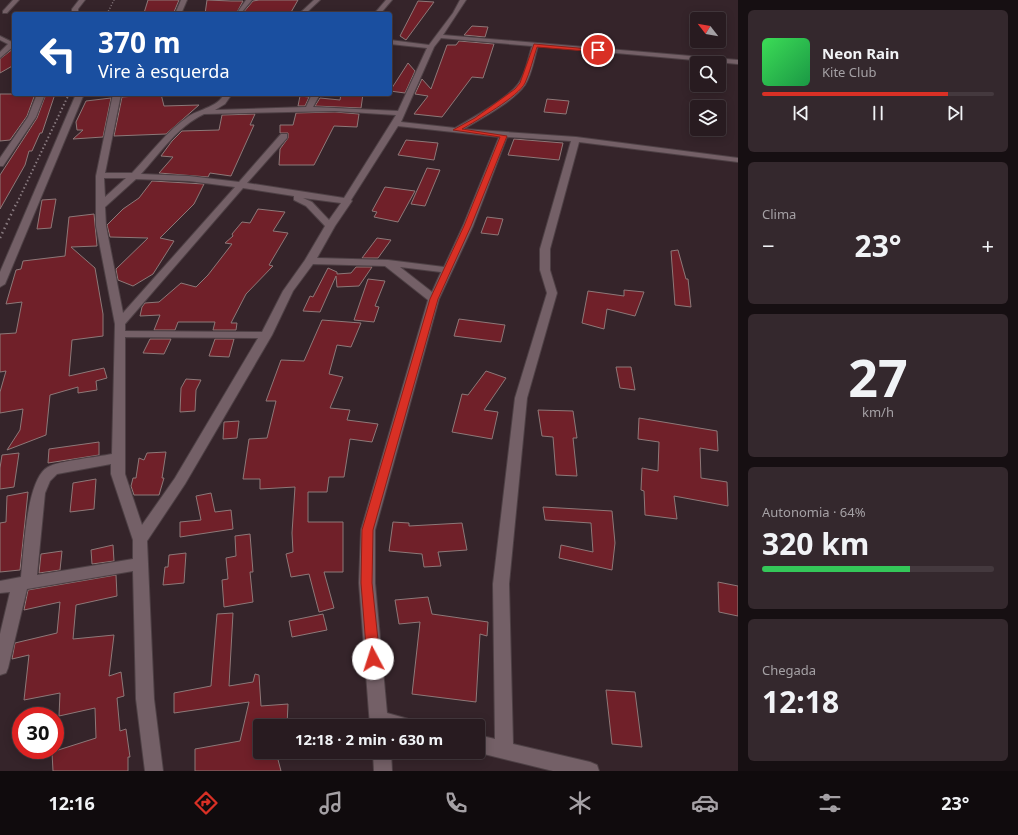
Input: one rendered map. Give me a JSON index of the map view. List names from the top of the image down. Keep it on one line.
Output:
{"north":"top left","page":{"turn":["370 m","Vire à esquerda"],"song":["Neon Rain","Kite Club"],"tile":["Clima",["27","km/h"],["Autonomia · 64%","320 km"],["Chegada","12:18"]],"heat":["−","23°","+"],"limit":"30","trip":"12:18 · 2 min · 630 m","tabs":["12:16","23°"]}}
